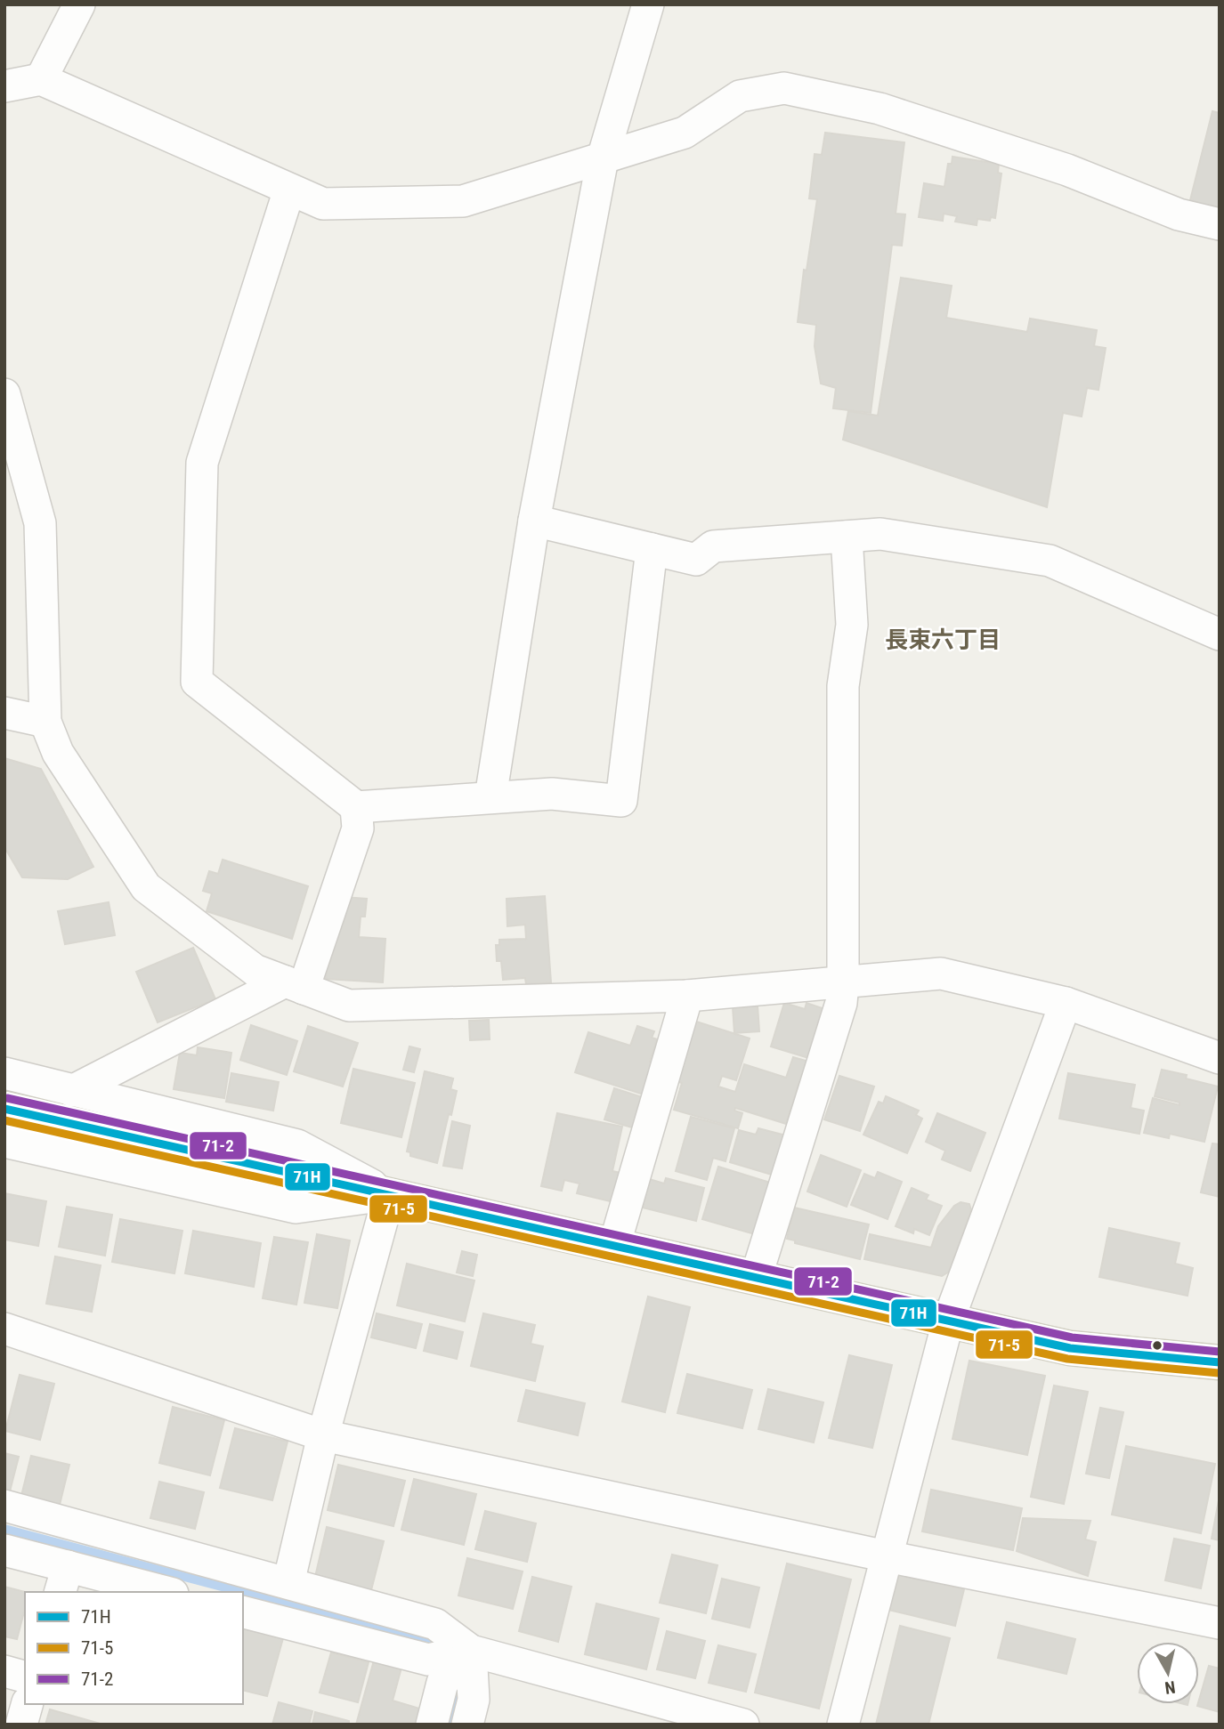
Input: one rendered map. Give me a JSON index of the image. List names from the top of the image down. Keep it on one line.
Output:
{"districts":["長束六丁目"],"lines":["transit line 71-2","transit line 71H","transit line 71-5"],"legend":["71H","71-5","71-2"],"north":"bottom"}
